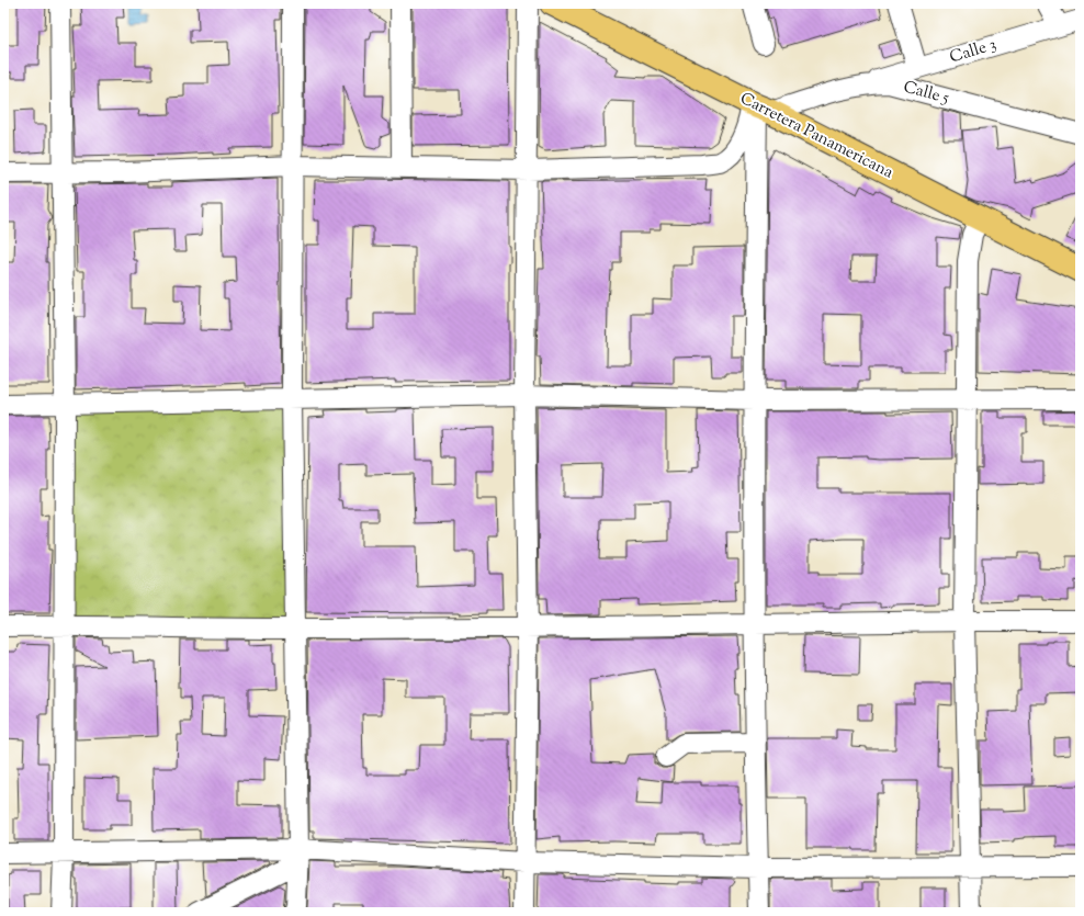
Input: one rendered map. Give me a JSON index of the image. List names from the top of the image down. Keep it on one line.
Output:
{"streets":{"main road":["Carretera Panamericana"],"street":["Calle 3","Calle 5"]},"crossings":[["Calle 3","Calle 5"],["Calle 5","Carretera Panamericana"]]}
